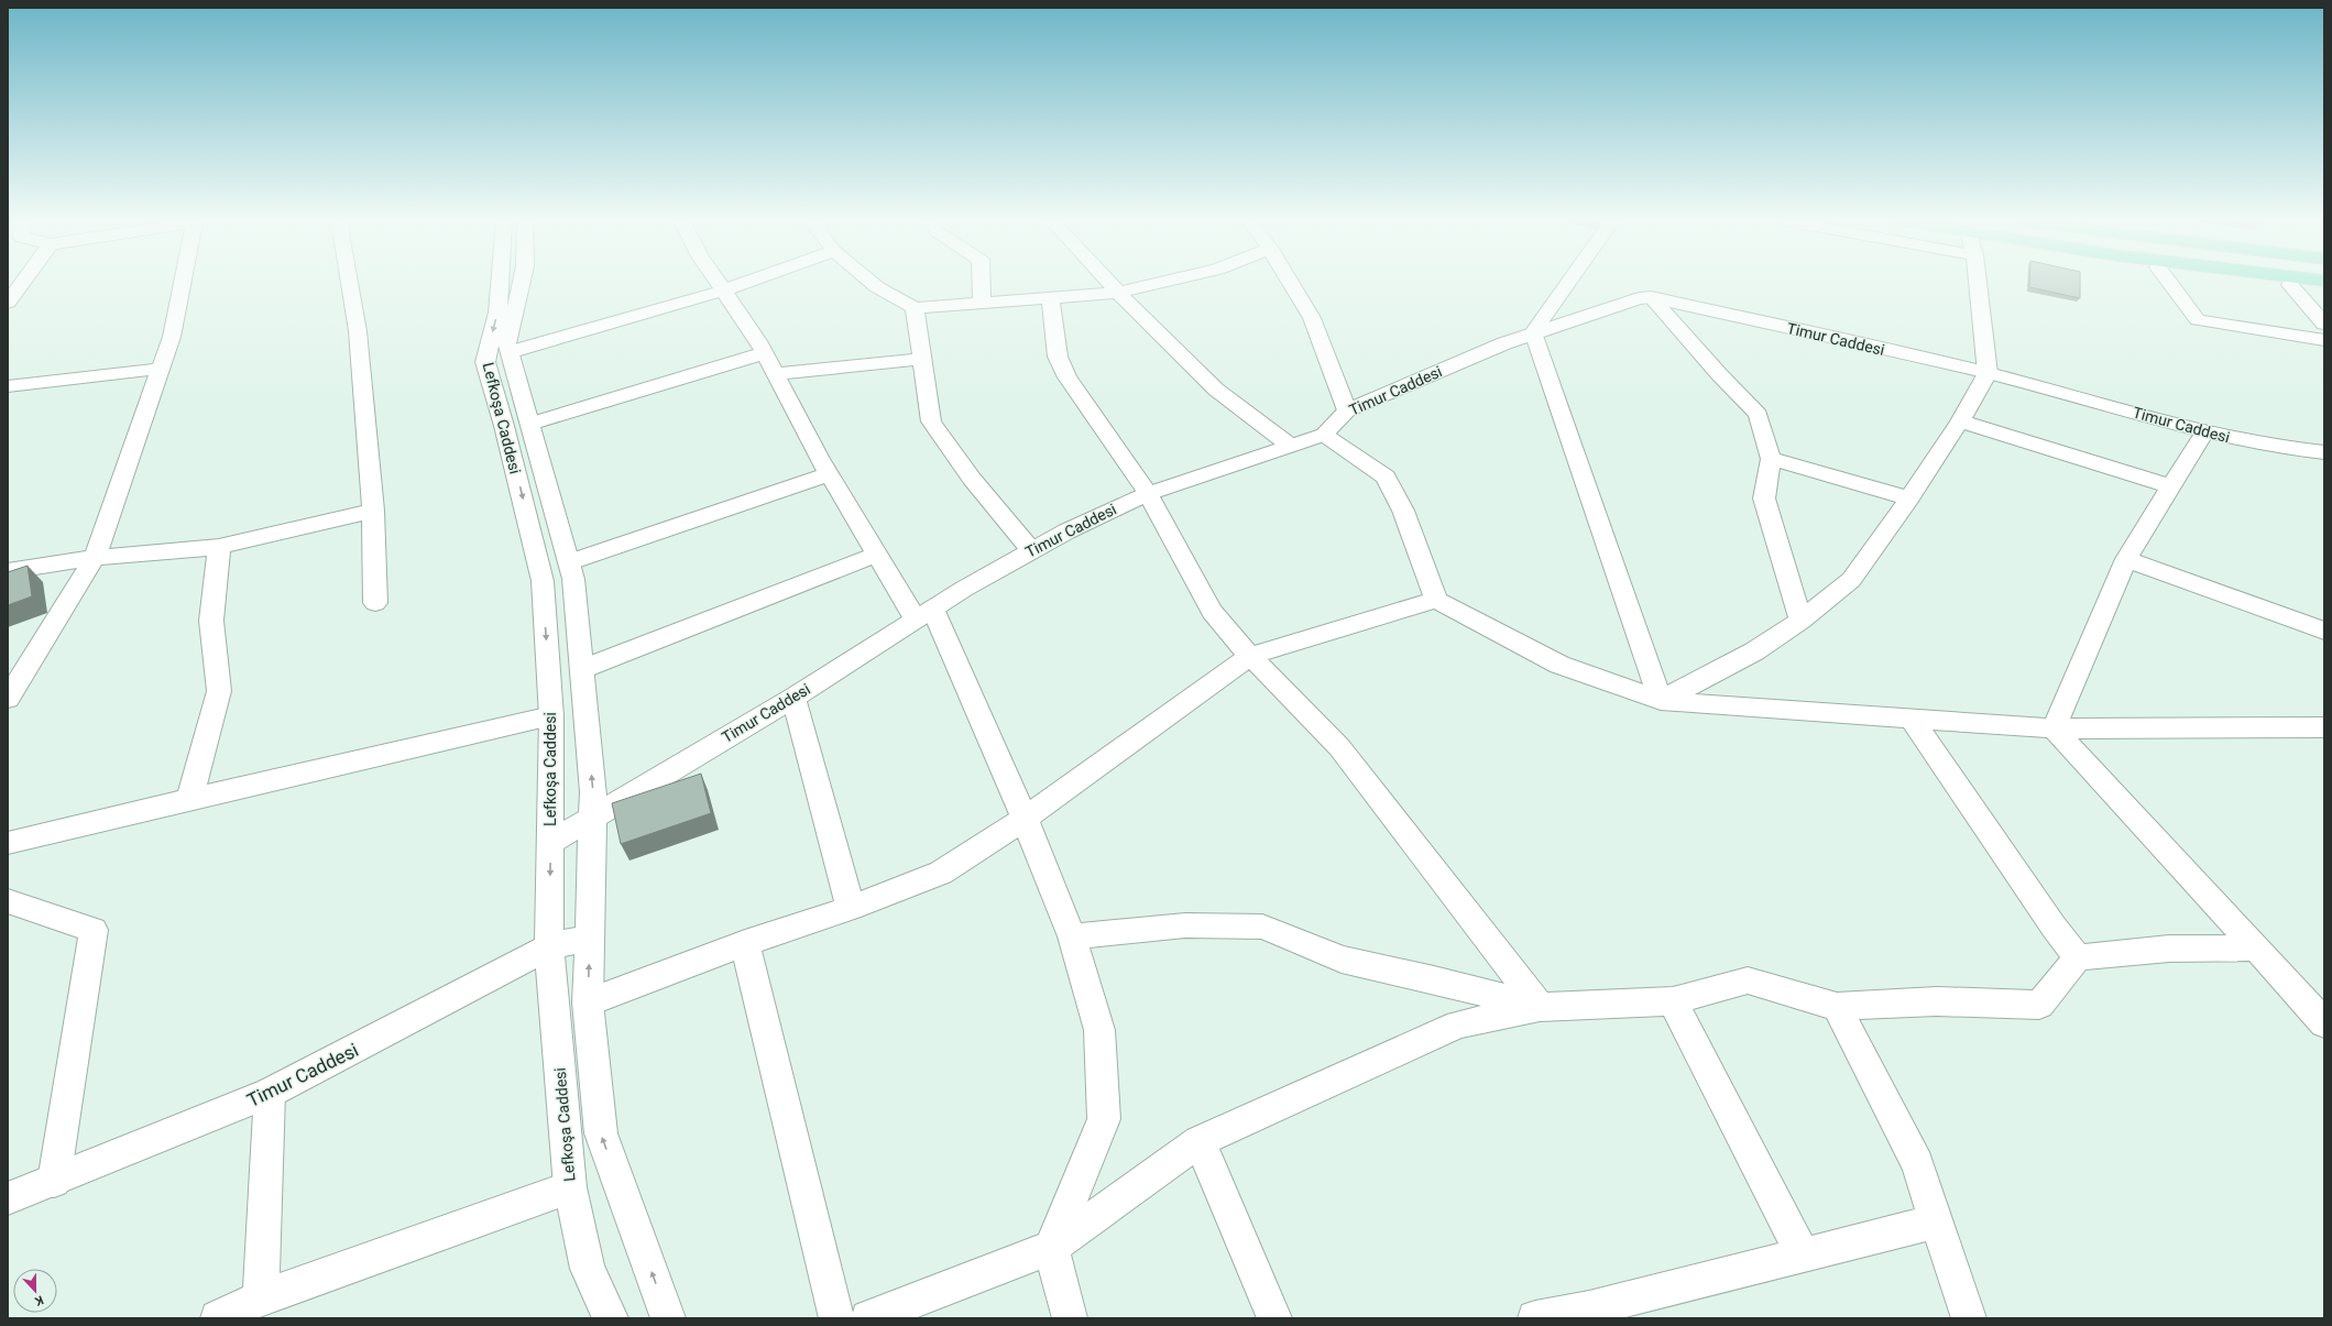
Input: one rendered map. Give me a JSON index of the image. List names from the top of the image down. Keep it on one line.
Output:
{"streets":{"street":["Timur Caddesi","Lefkoşa Caddesi"]},"crossings":[["Timur Caddesi","Lefkoşa Caddesi"]],"north":"bottom"}
